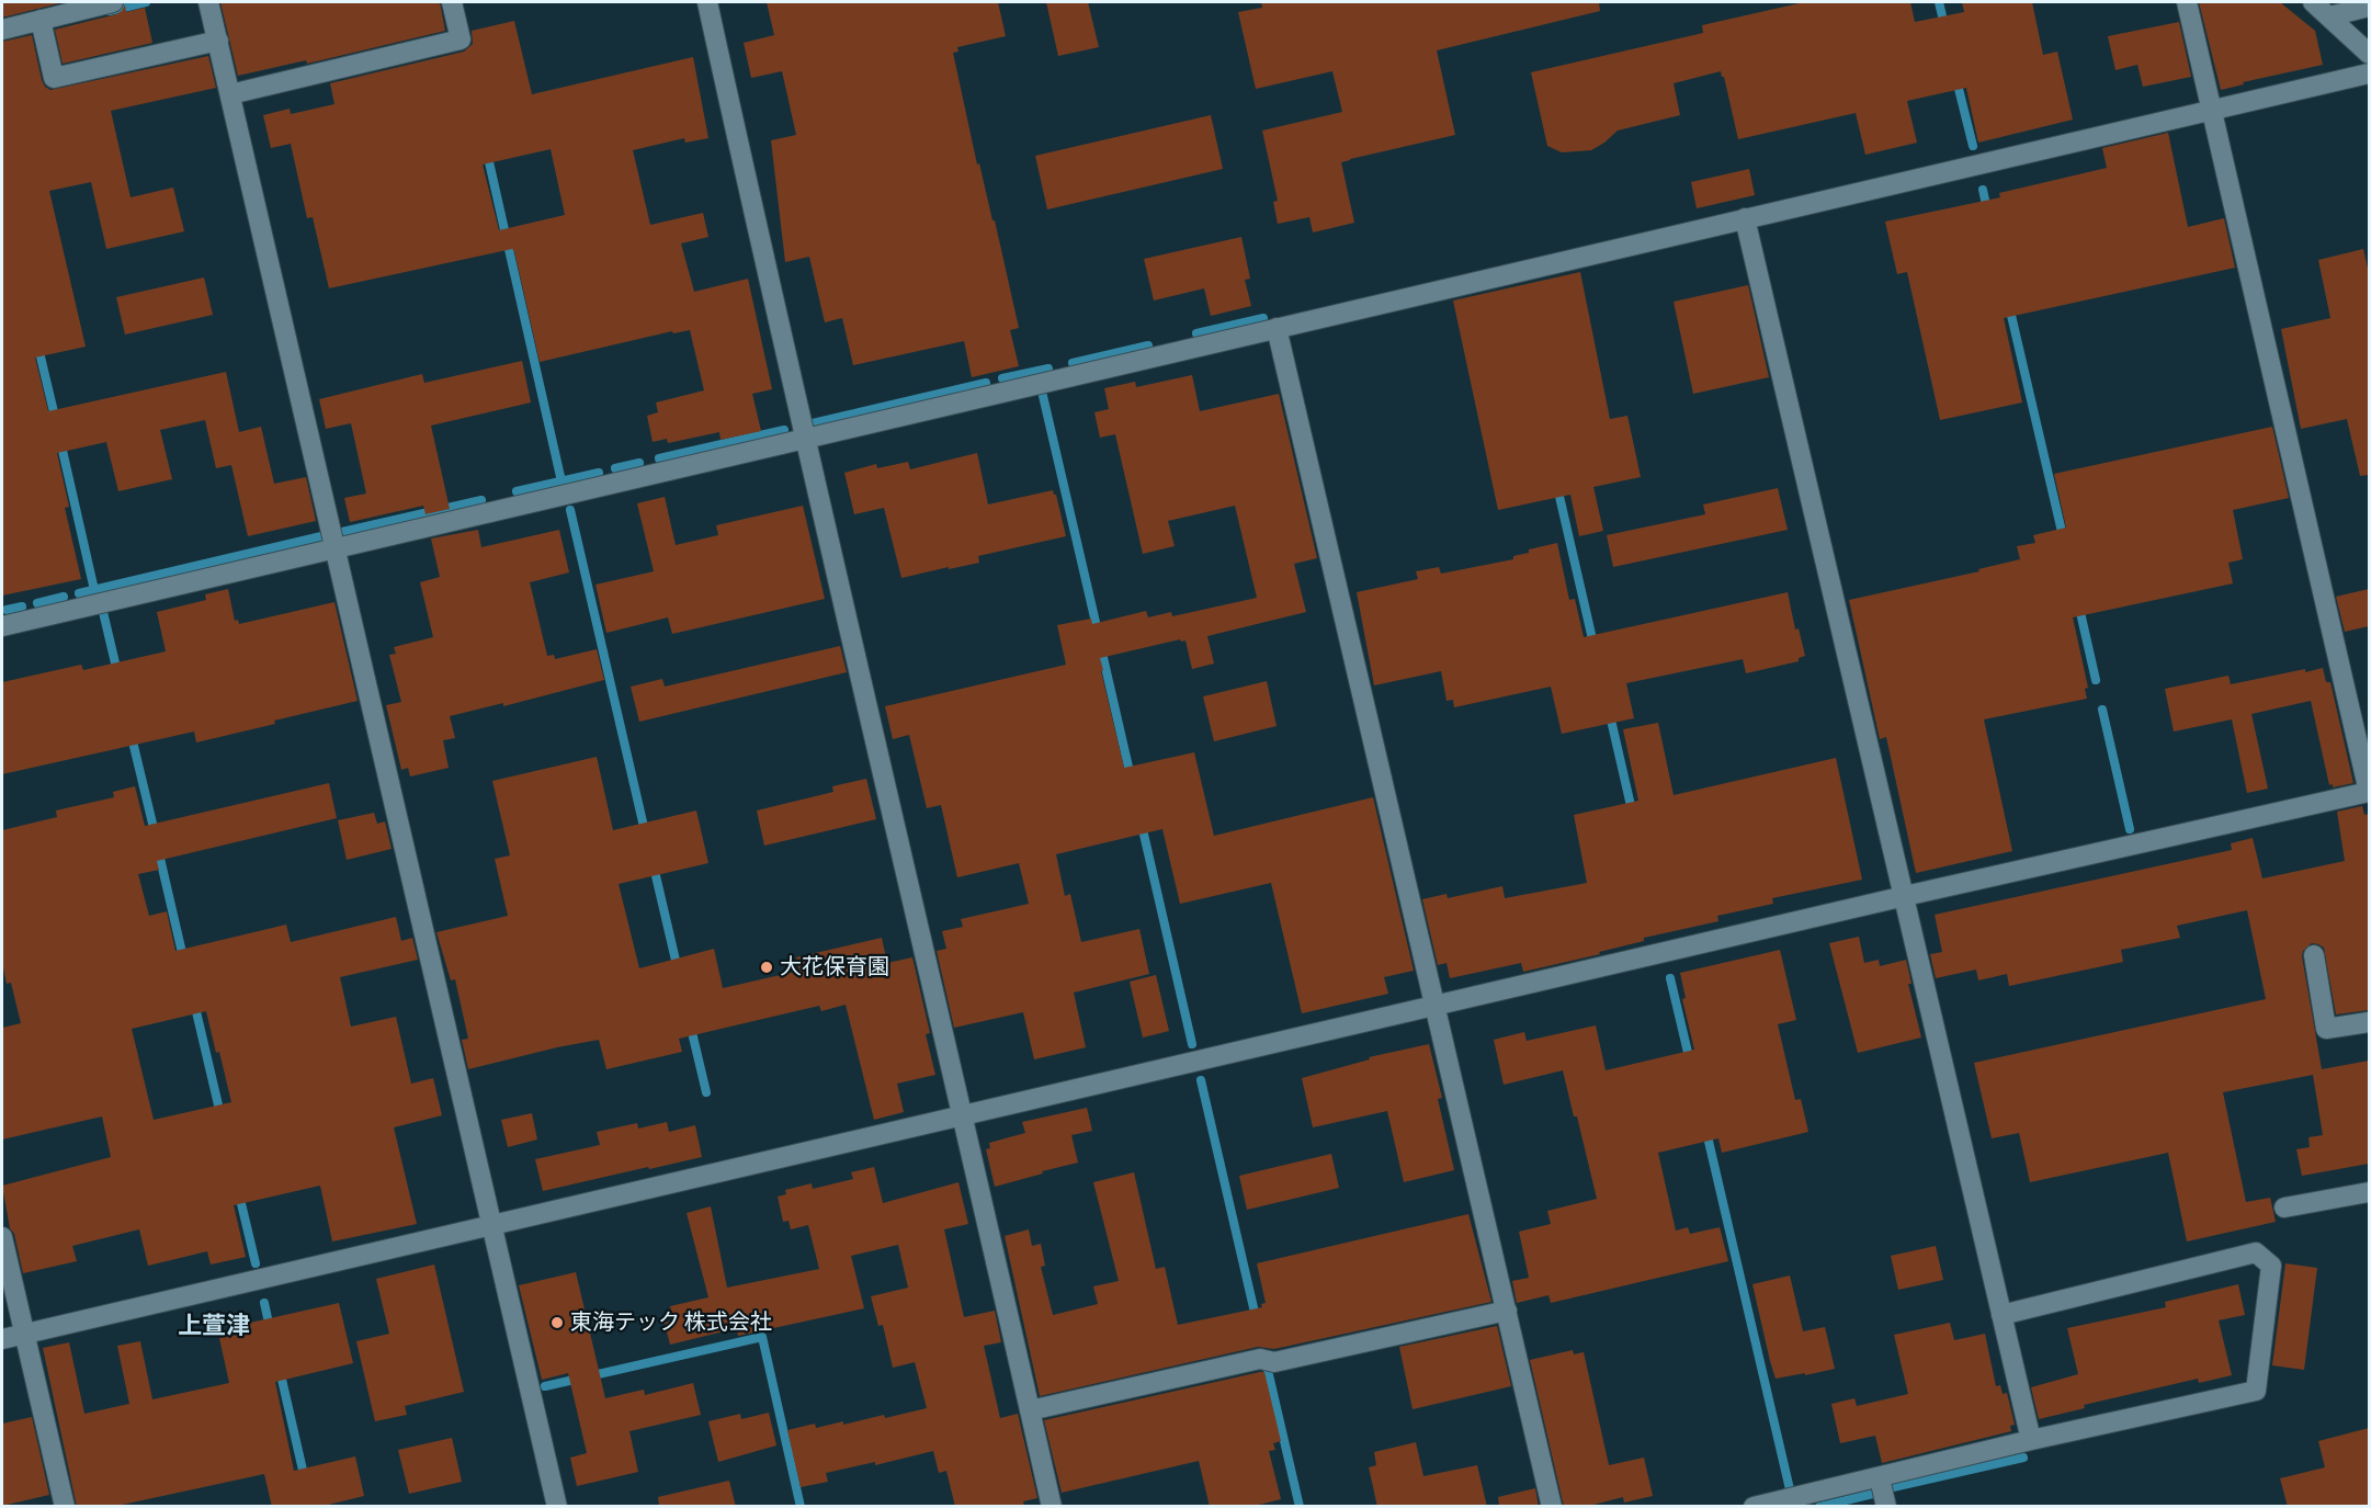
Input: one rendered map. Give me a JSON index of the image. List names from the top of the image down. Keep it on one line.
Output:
{"districts":["上萱津"],"places":["大花保育園","東海テック 株式会社"]}
